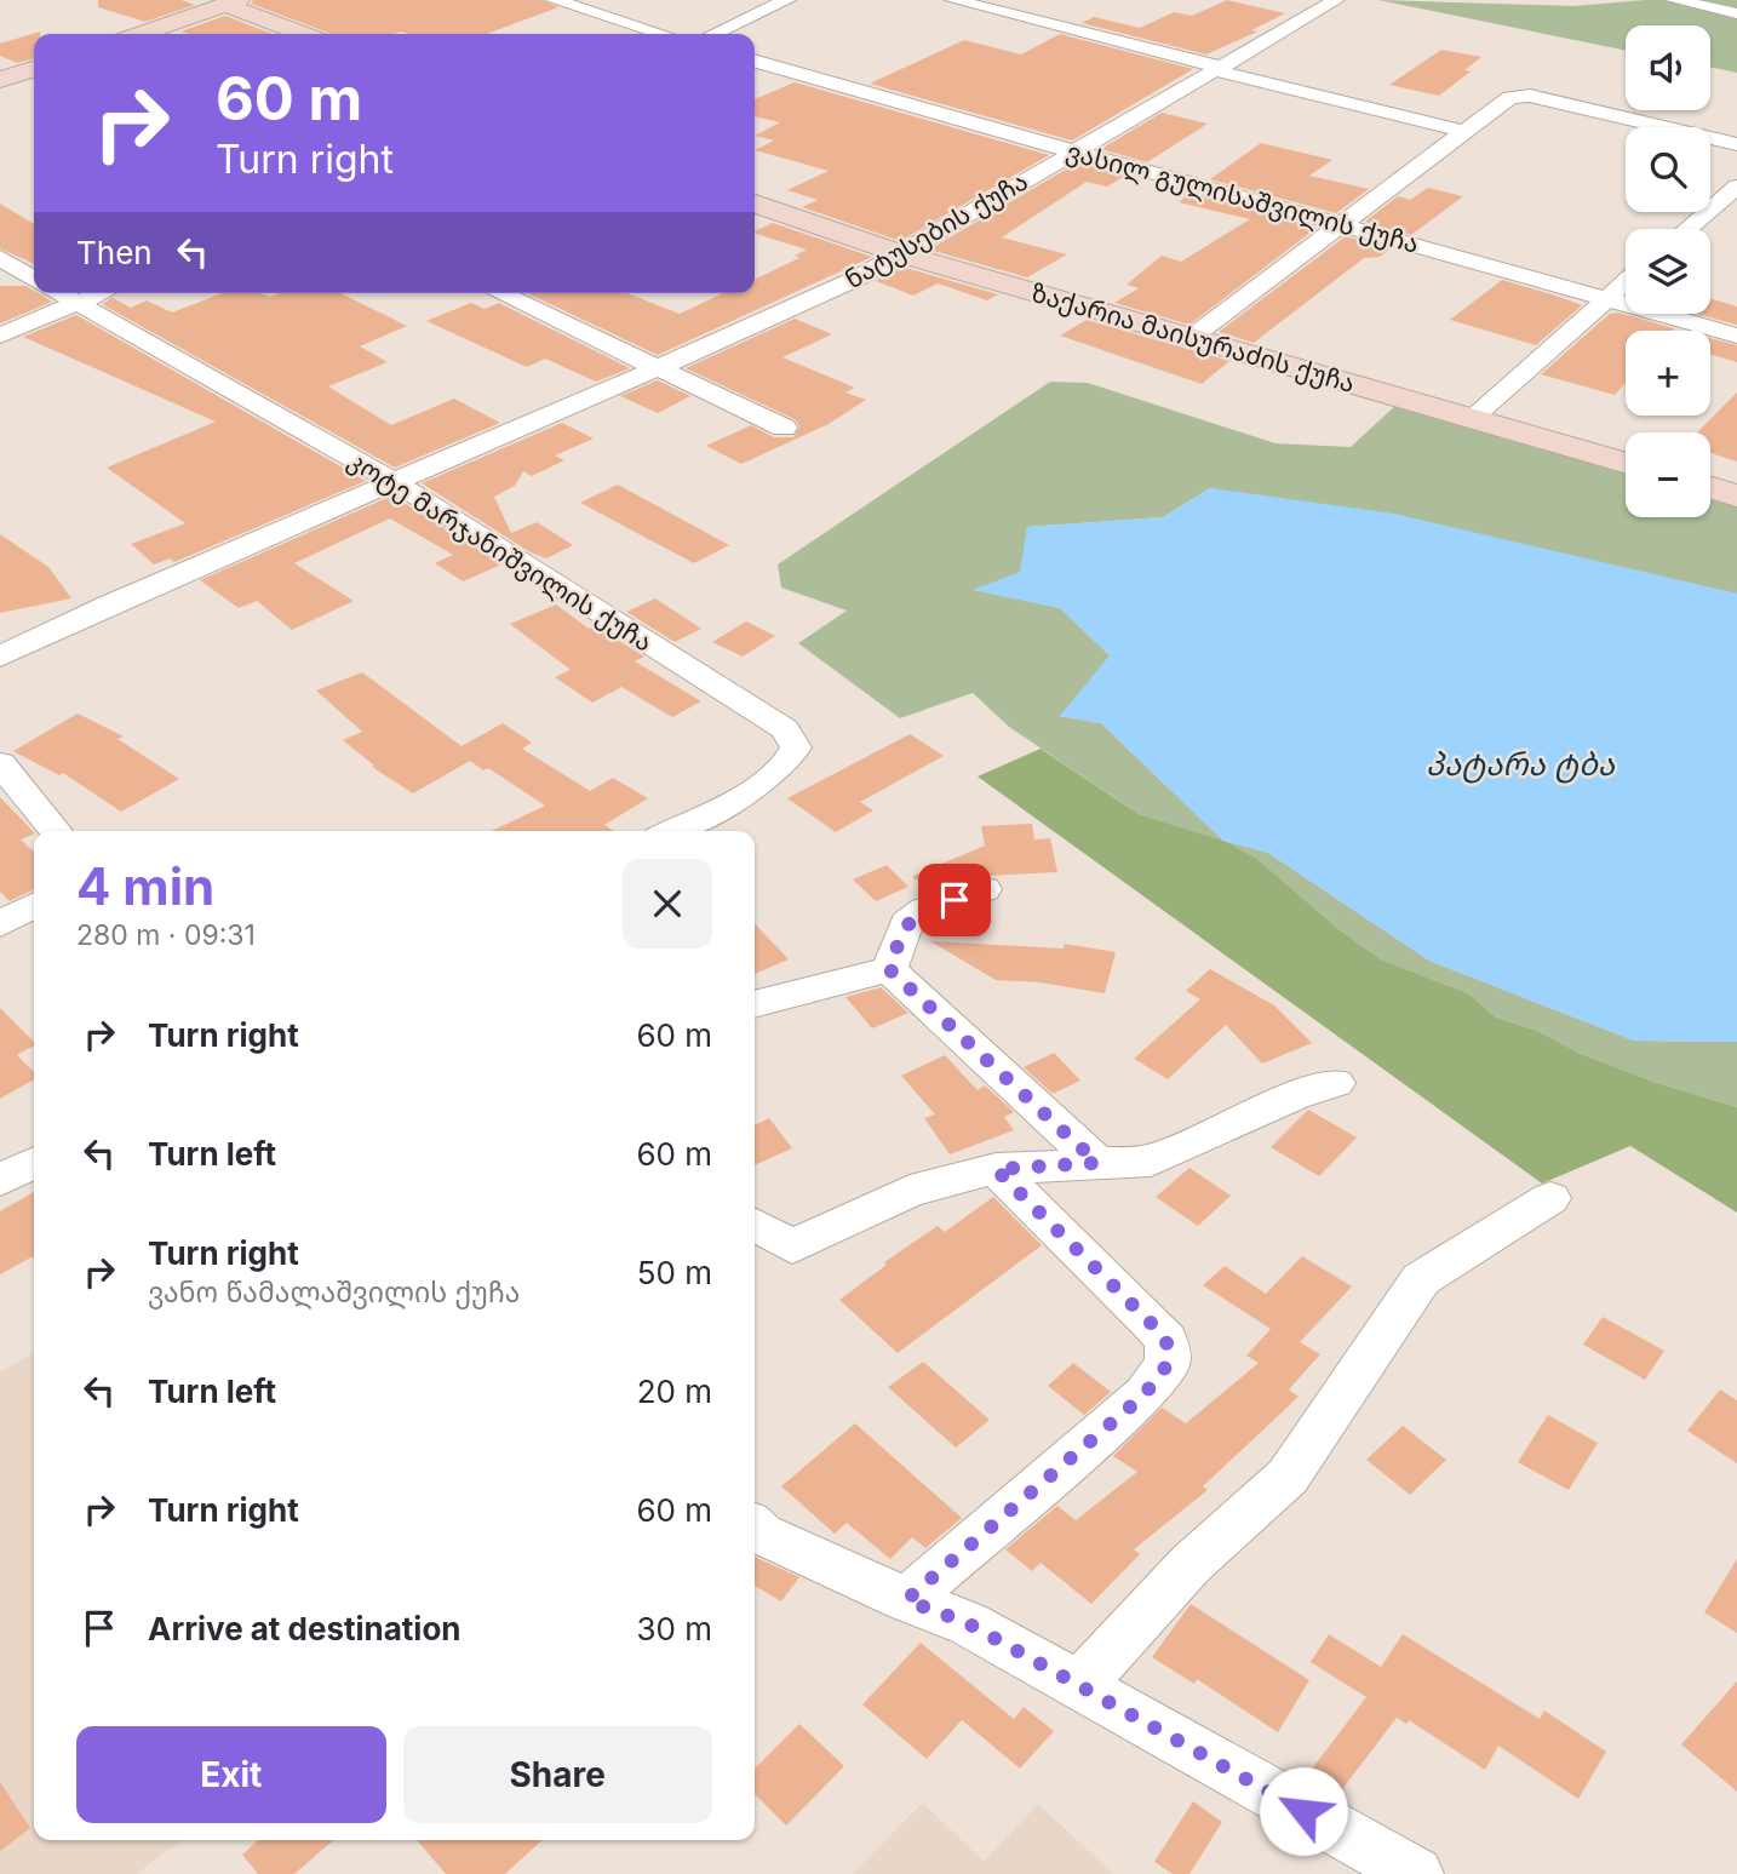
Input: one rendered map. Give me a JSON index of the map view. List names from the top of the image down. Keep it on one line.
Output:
{"streets":{"street":["ვასილ გულისაშვილის ქუჩა","ნატუსების ქუჩა","ზაქარია მაისურაძის ქუჩა","კოტე მარჯანიშვილის ქუჩა"]},"crossings":[["ვასილ გულისაშვილის ქუჩა","ნატუსების ქუჩა"],["ნატუსების ქუჩა","ზაქარია მაისურაძის ქუჩა"],["ნატუსების ქუჩა","კოტე მარჯანიშვილის ქუჩა"]],"water":["პატარა ტბა"],"page":{"map_buttons":["+","−"],"turn":["60 m","Turn right"],"then":"Then","heading":["4 min","280 m · 09:31"],"list":[{"name":"Turn right","value":"60 m"},{"name":"Turn left","value":"60 m"},{"name":"Turn right","note":"ვანო წამალაშვილის ქუჩა","value":"50 m"},{"name":"Turn left","value":"20 m"},{"name":"Turn right","value":"60 m"},{"name":"Arrive at destination","value":"30 m"}],"buttons":["Exit","Share"]}}
